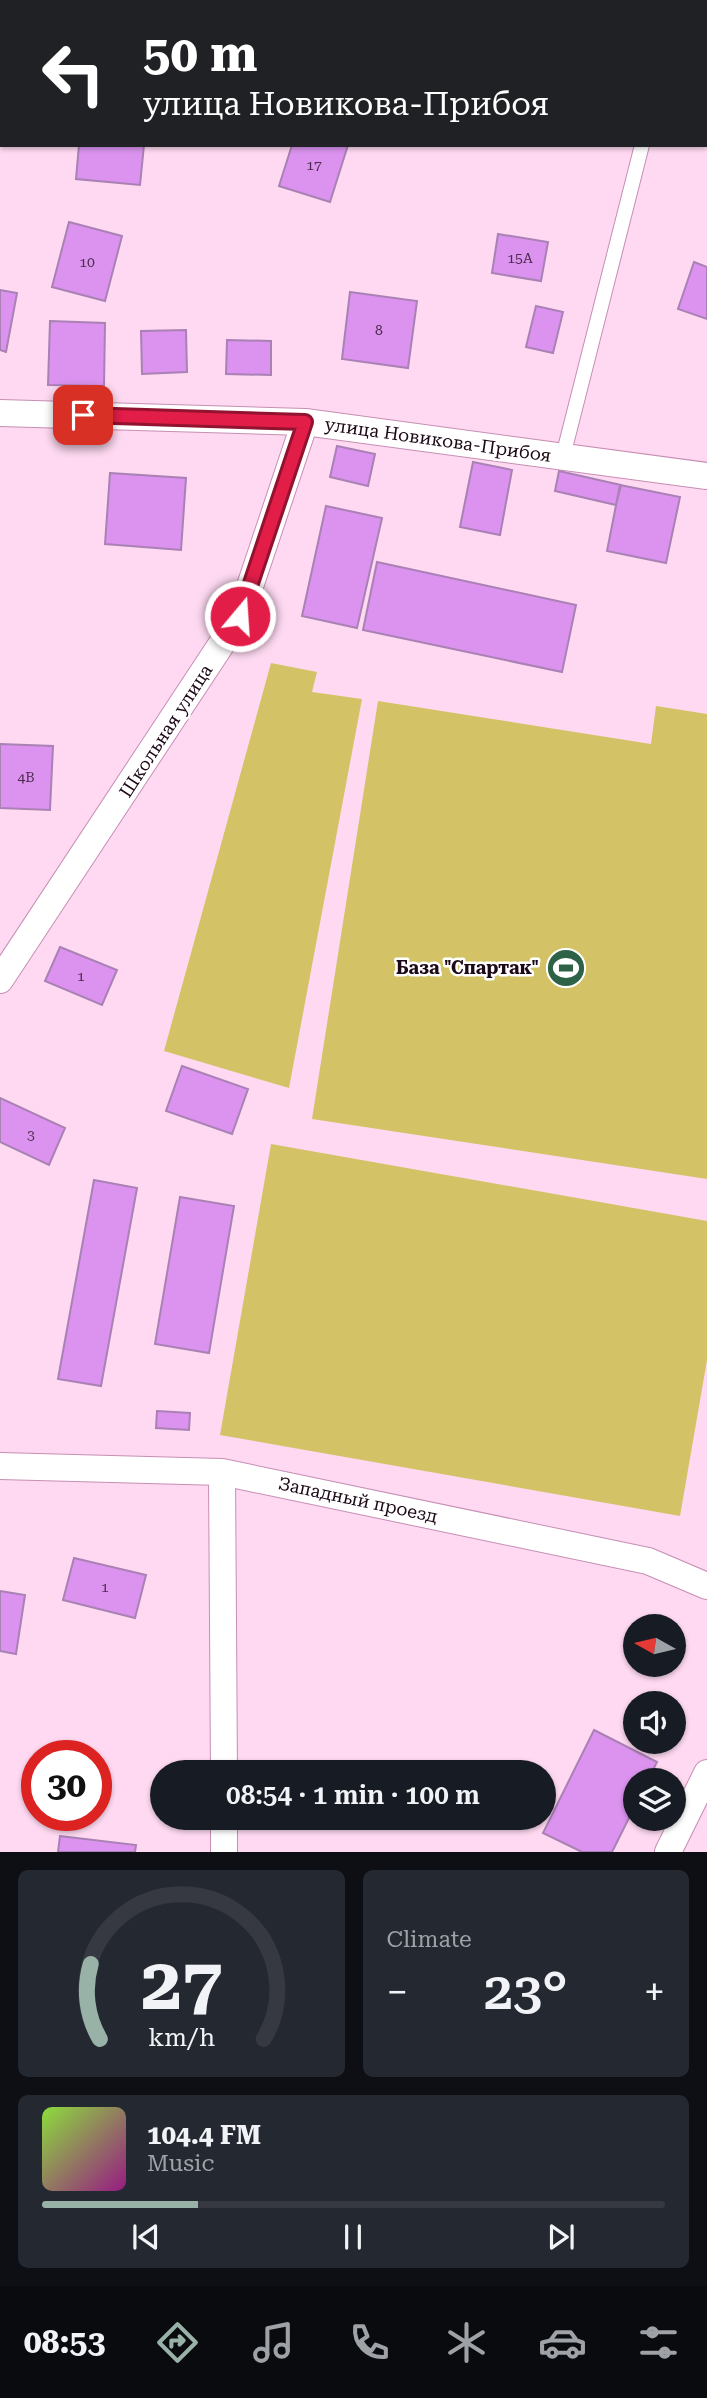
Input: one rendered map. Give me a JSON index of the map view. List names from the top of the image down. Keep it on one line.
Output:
{"streets":{"street":["улица Новикова-Прибоя","Школьная улица","Западный проезд"]},"crossings":[["улица Новикова-Прибоя","Школьная улица"]],"places":{"sports":["База \"Спартак\""]},"house_numbers":["17","15А","10","8","4В","1","3","1"],"north":"left","page":{"turn":["50 m","улица Новикова-Прибоя"],"limit":"30","trip":"08:54 · 1 min · 100 m","tile":"Climate","heat":["−","23°","+"],"song":["104.4 FM","Music"],"tabs":"08:53","gauge":["27","km/h"]}}
